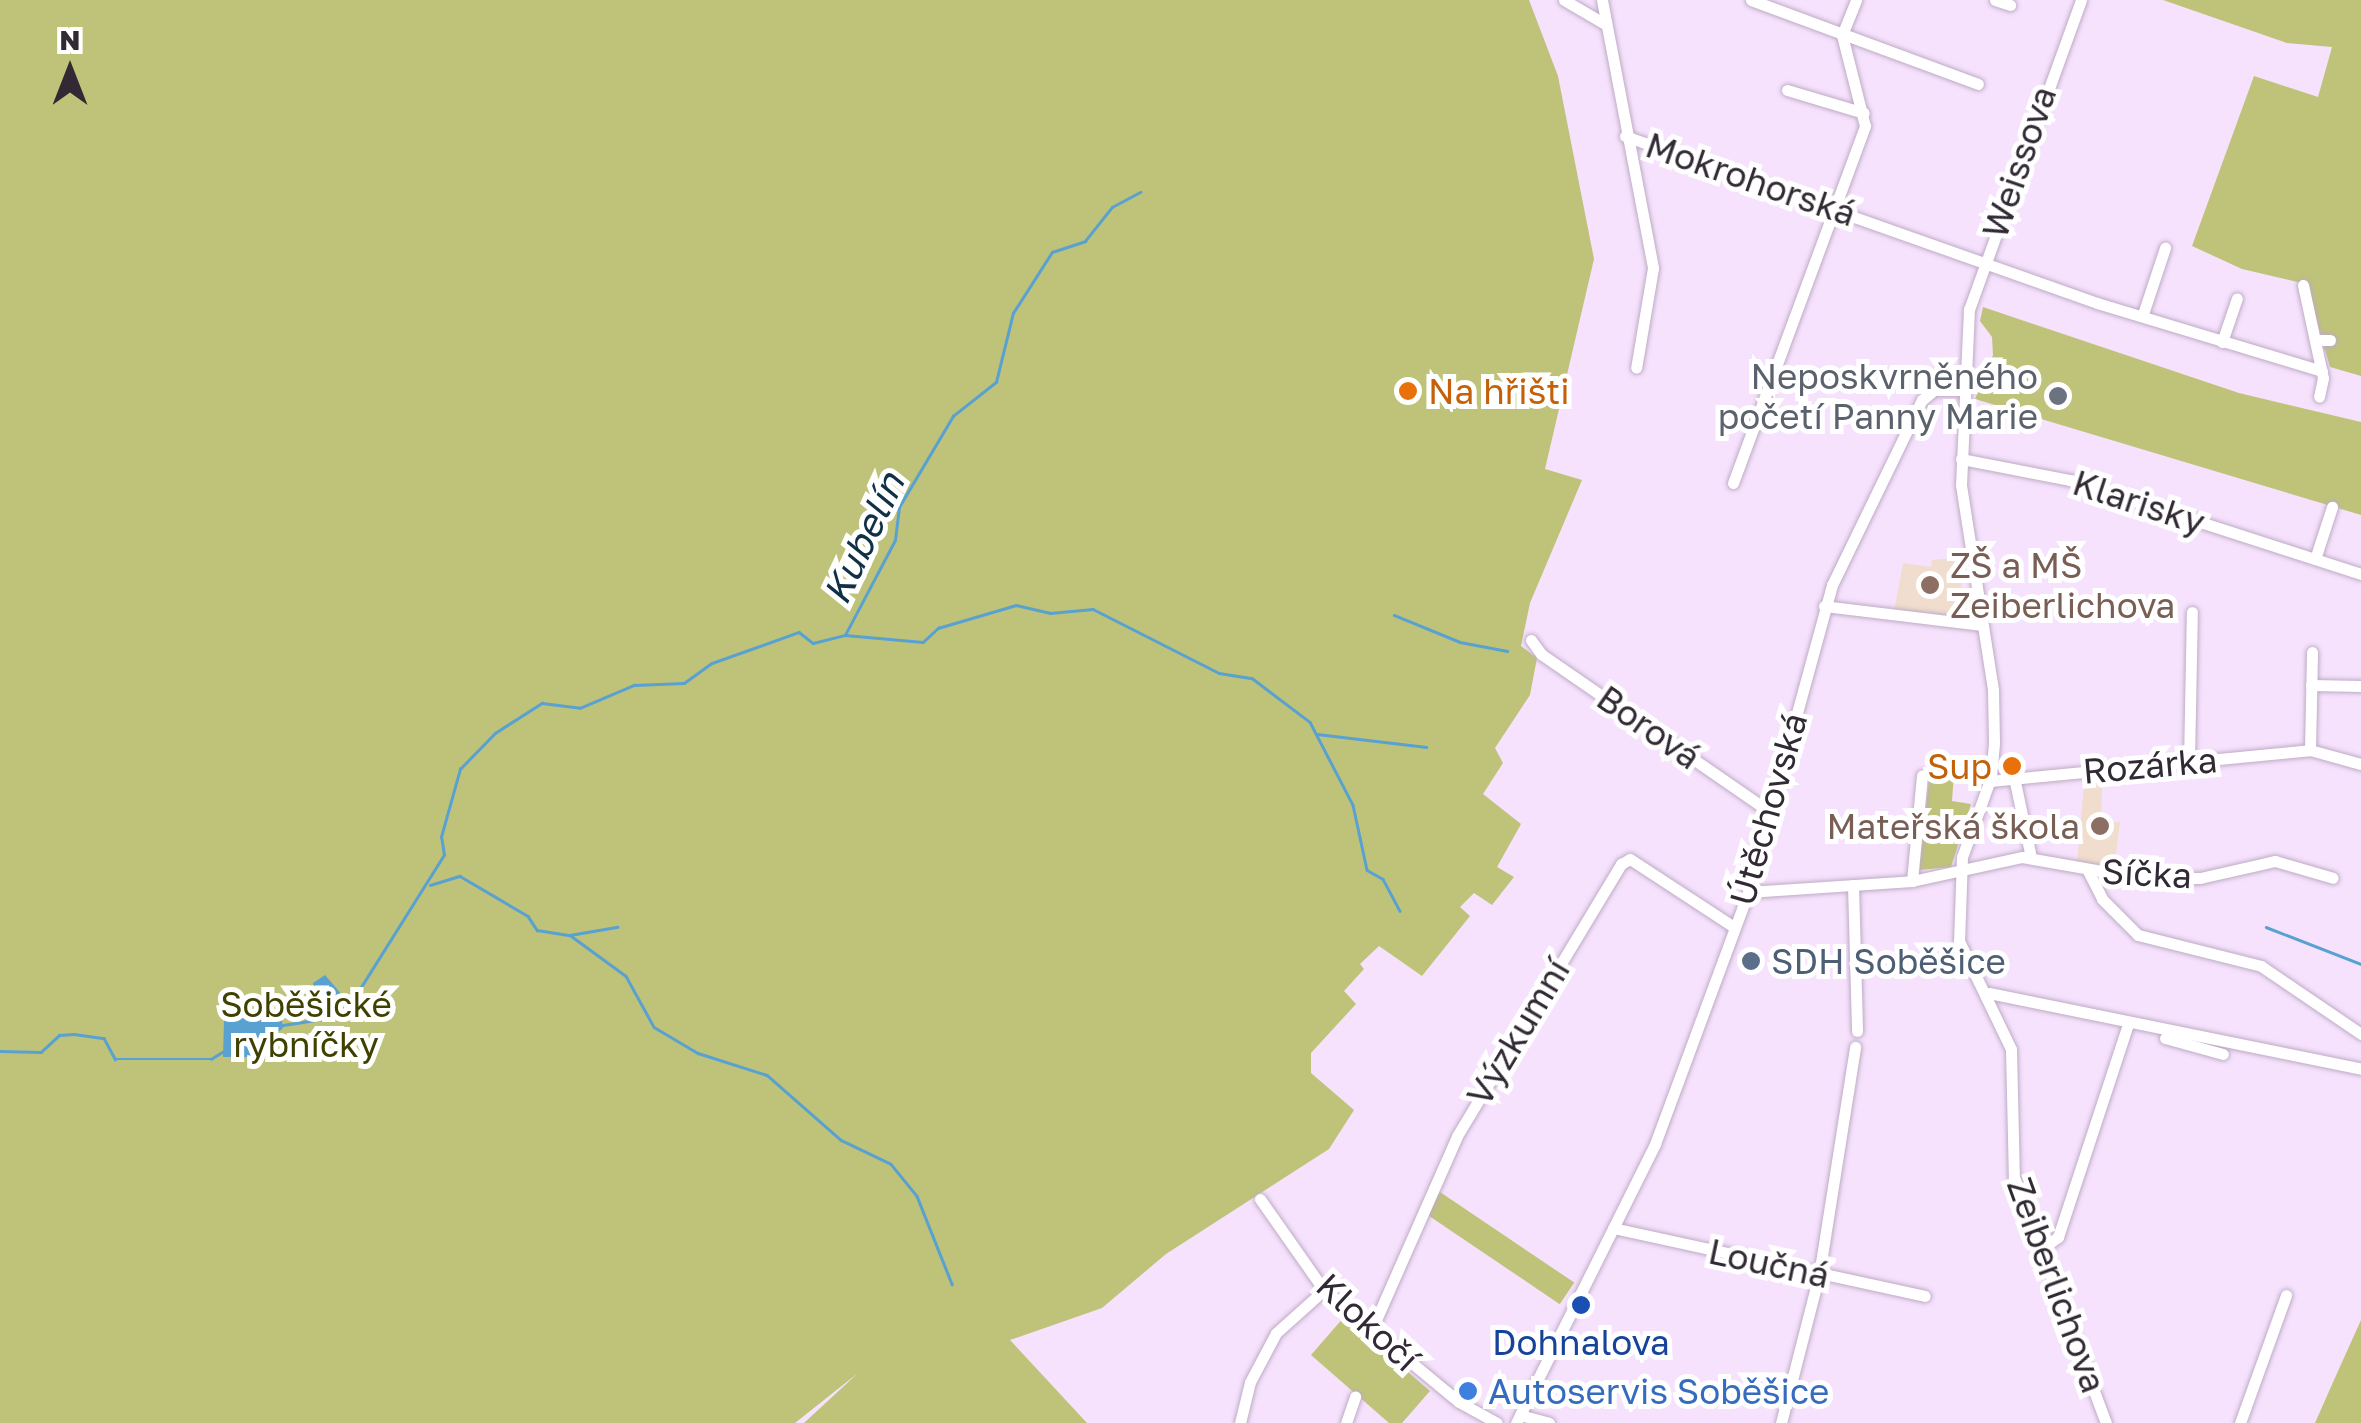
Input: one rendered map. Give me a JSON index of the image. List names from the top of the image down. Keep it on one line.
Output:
{"streets":{"street":["Weissova","Mokrohorská","Klarisky","Borová","Rozárka","Útěchovská","Síčka","Výzkumní","Loučná","Zeiberlichova","Klokočí"]},"crossings":[["Weissova","Mokrohorská"],["Weissova","Zeiberlichova"],["Klarisky","Zeiberlichova"],["Borová","Útěchovská"],["Rozárka","Zeiberlichova"],["Útěchovská","Síčka"],["Útěchovská","Výzkumní"],["Útěchovská","Loučná"],["Útěchovská","Zeiberlichova"],["Síčka","Zeiberlichova"],["Výzkumní","Klokočí"]],"water":["Kubelín"],"parks":["Soběšické rybníčky"],"places":["Na hřišti","Neposkvrněného početí Panny Marie","ZŠ a MŠ Zeiberlichova","Sup","Mateřská škola","SDH Soběšice","Dohnalova","Autoservis Soběšice"],"north":"top"}
